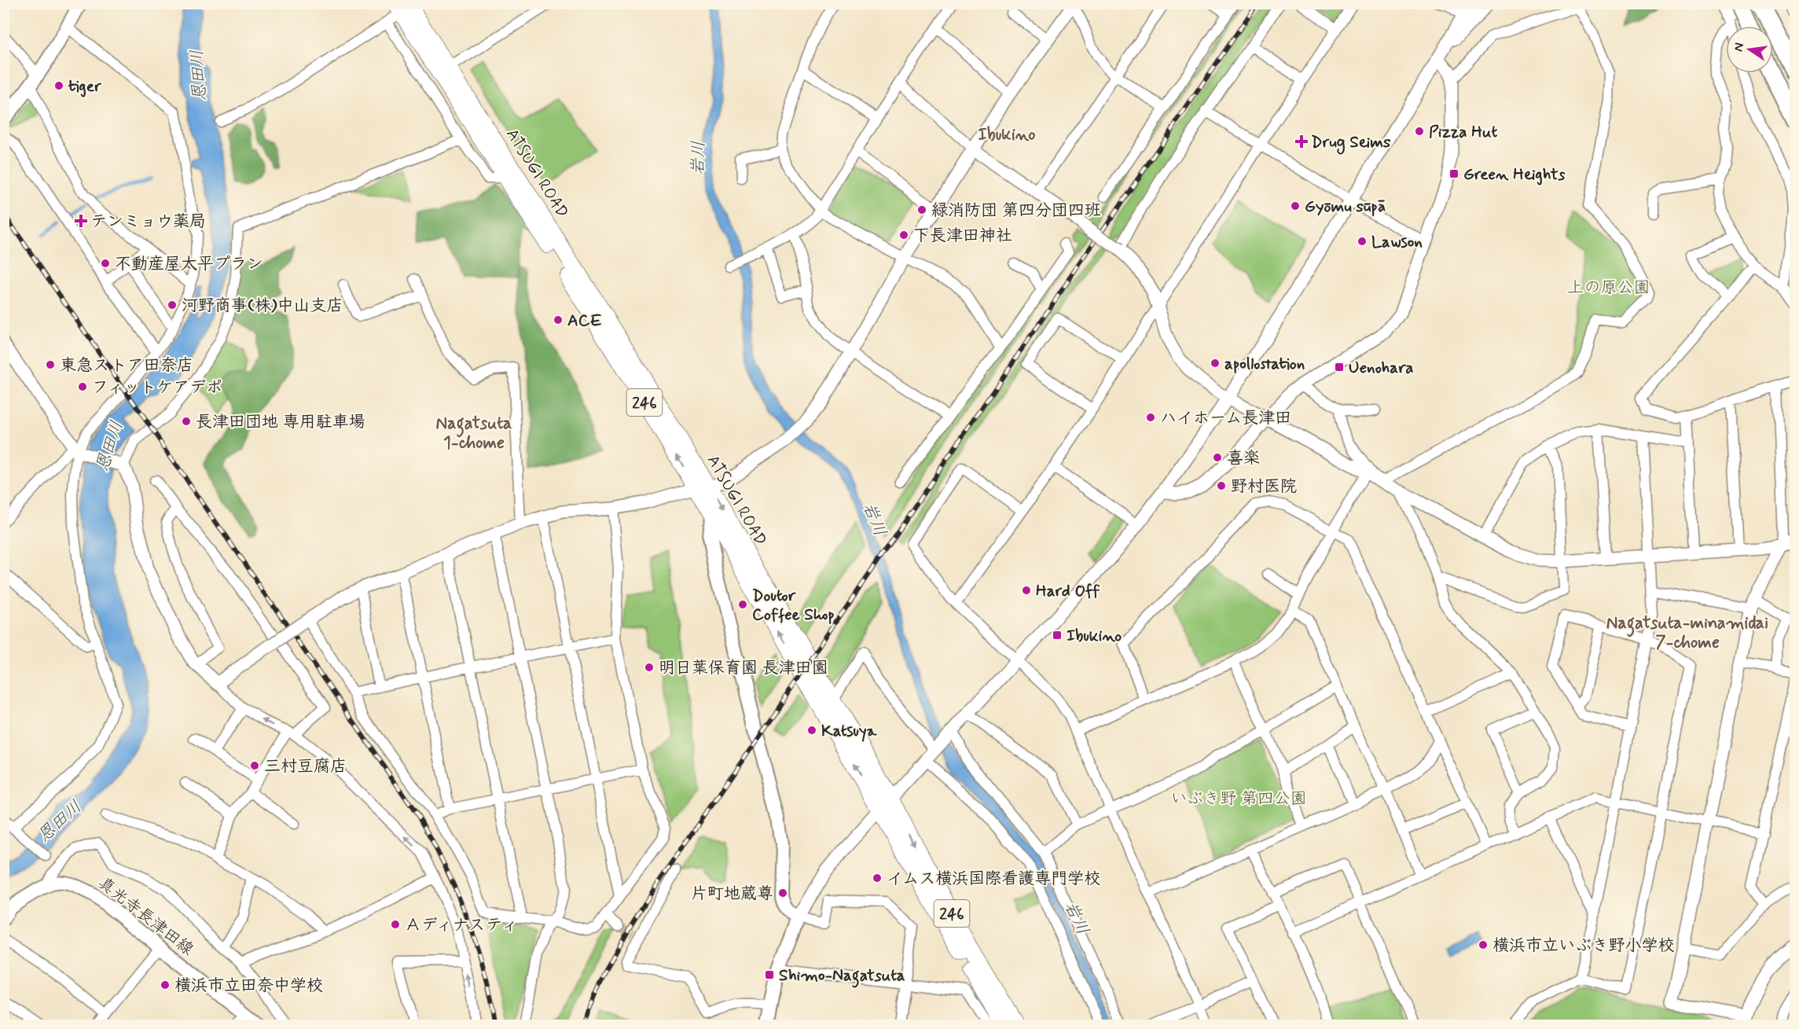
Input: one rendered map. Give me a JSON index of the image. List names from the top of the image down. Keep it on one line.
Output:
{"streets":{"highway":["ATSUGI ROAD","246"],"main road":["真光寺長津田線"]},"districts":["Ibukino","Nagatsuta 1-chome","Nagatsuta-minamidai 7-chome"],"water":["恩田川","岩川"],"parks":["上の原公園","いぶき野 第四公園"],"places":{"other":["tiger","Pizza Hut","Gyōmu sūpā","緑消防団 第四分団四班","下長津田神社","Lawson","不動産屋太平プラン","河野商事(株)中山支店","ACE","apollostation","東急ストア田奈店","フィットケアデポ","ハイホーム長津田","長津田団地 専用駐車場","喜楽","野村医院","Hard Off","Doutor Coffee Shop","明日葉保育園 長津田園","Katsuya","三村豆腐店","イムス横浜国際看護専門学校","片町地蔵尊","Ａディナスティ","横浜市立いぶき野小学校","横浜市立田奈中学校"],"health":["Drug Seims","テンミョウ薬局"],"transit":["Green Heights","Uenohara","Ibukino","Shimo-Nagatsuta"]},"north":"left"}
